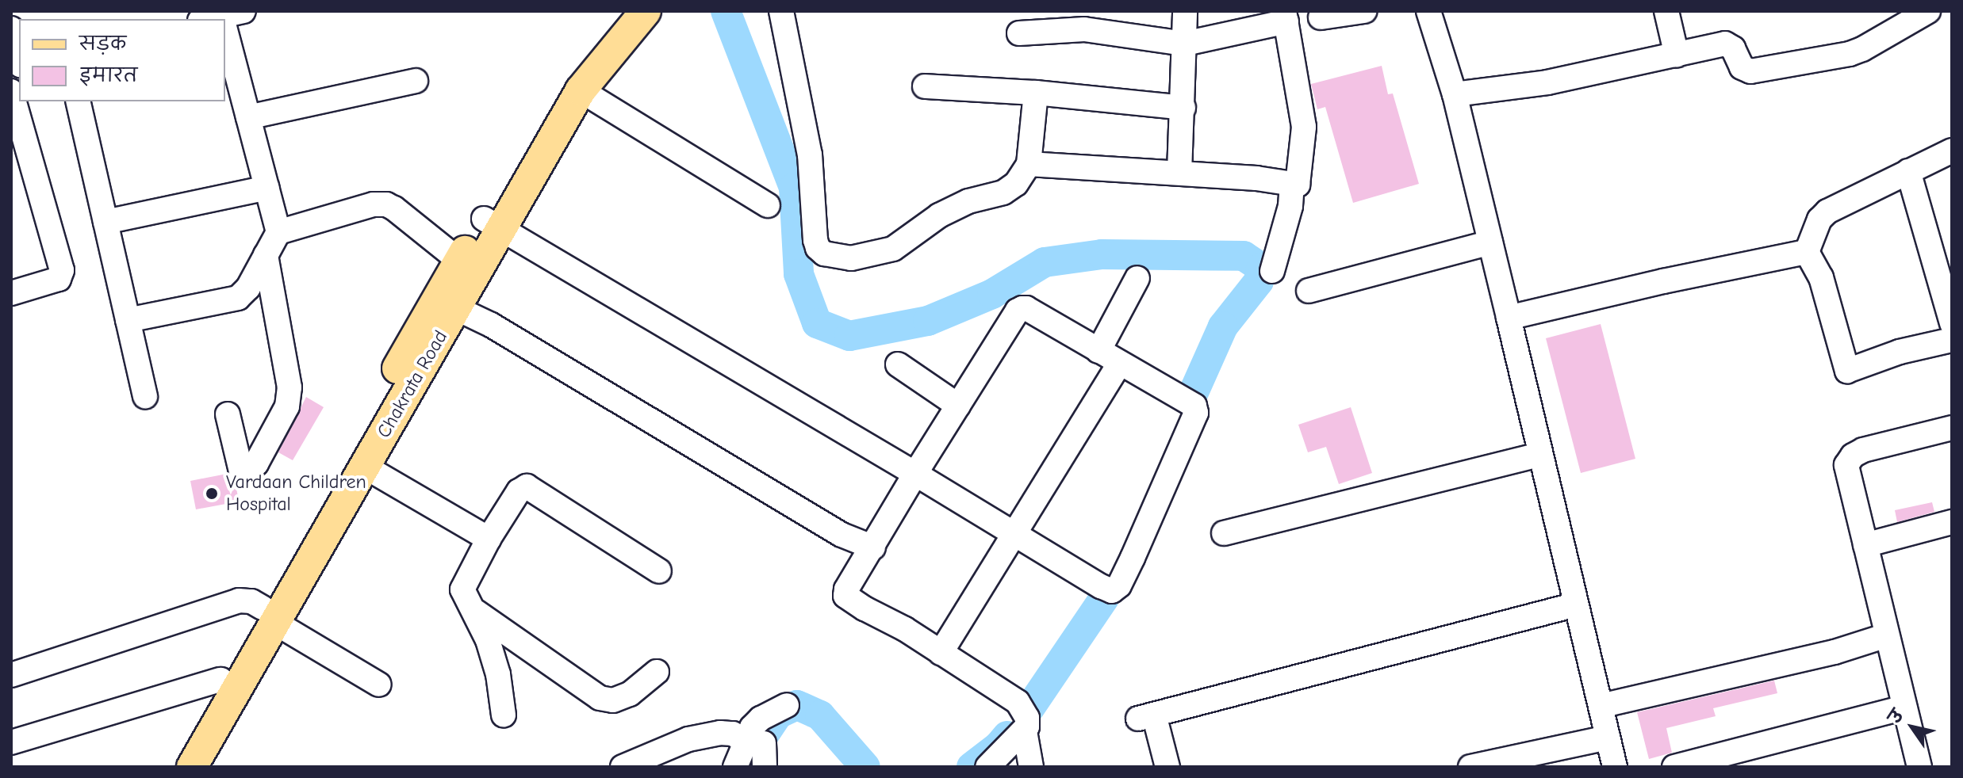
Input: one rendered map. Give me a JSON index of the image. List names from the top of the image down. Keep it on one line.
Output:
{"streets":{"main road":["Chakrata Road"]},"places":["Vardaan Children Hospital"],"legend":["सड़क","इमारत"],"north":"top left"}
